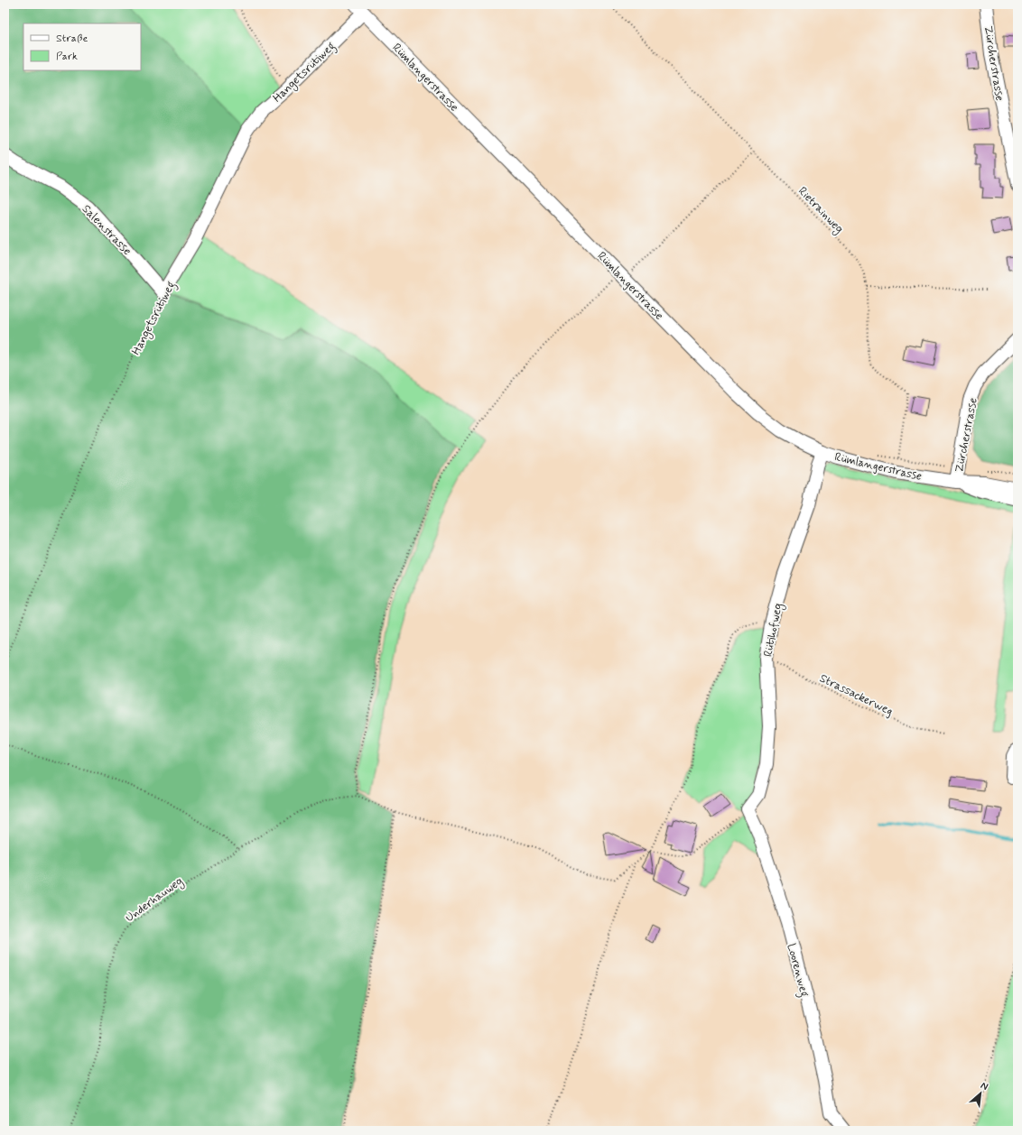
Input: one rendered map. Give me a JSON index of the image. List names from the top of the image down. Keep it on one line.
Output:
{"streets":{"street":["Zürcherstrasse","Hangetsrütiweg","Rümlangerstrasse","Salenstrasse","Rütihofweg","Loorenweg"],"path":["Rietrainweg","Strassackerweg","Underhauweg"]},"crossings":[["Zürcherstrasse","Rümlangerstrasse"],["Hangetsrütiweg","Rümlangerstrasse"],["Hangetsrütiweg","Salenstrasse"],["Rümlangerstrasse","Rietrainweg"],["Rümlangerstrasse","Rütihofweg"],["Rütihofweg","Strassackerweg"],["Rütihofweg","Loorenweg"]],"legend":["Straße","Park"],"north":"top right"}
